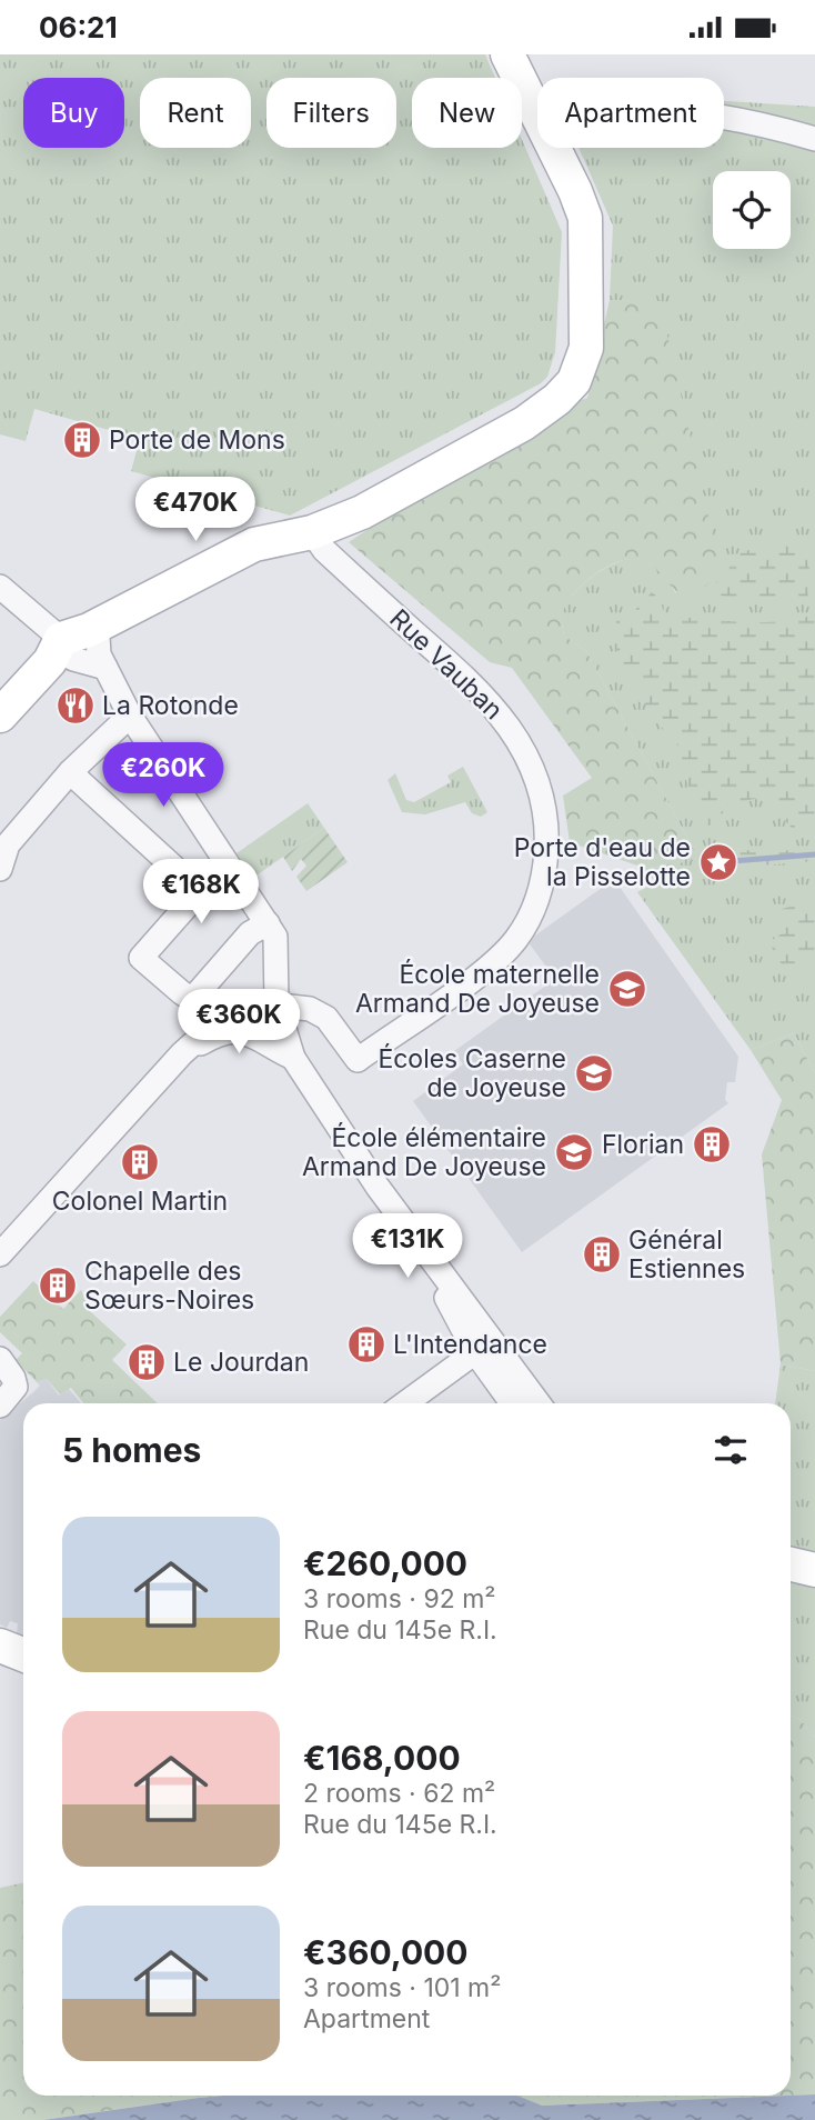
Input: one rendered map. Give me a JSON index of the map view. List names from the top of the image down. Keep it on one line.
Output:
{"streets":{"street":["Rue Vauban"]},"places":{"building":["Porte de Mons","Florian","Colonel Martin","Général Estiennes","Chapelle des Sœurs-Noires","L'Intendance","Le Jourdan"],"restaurant":["La Rotonde"],"place":["Porte d'eau de la Pisselotte"],"school or university":["École maternelle Armand De Joyeuse","Écoles Caserne de Joyeuse","École élémentaire Armand De Joyeuse"]},"page":{"status":"06:21","chip":["Buy","Rent","Filters","New","Apartment"],"price":["€470K","€260K","€168K","€360K","€131K"],"heading":"5 homes","list":[{"name":"€260,000","note":"3 rooms · 92 m² · Rue du 145e R.I."},{"name":"€168,000","note":"2 rooms · 62 m² · Rue du 145e R.I."},{"name":"€360,000","note":"3 rooms · 101 m² · Apartment"}]}}
